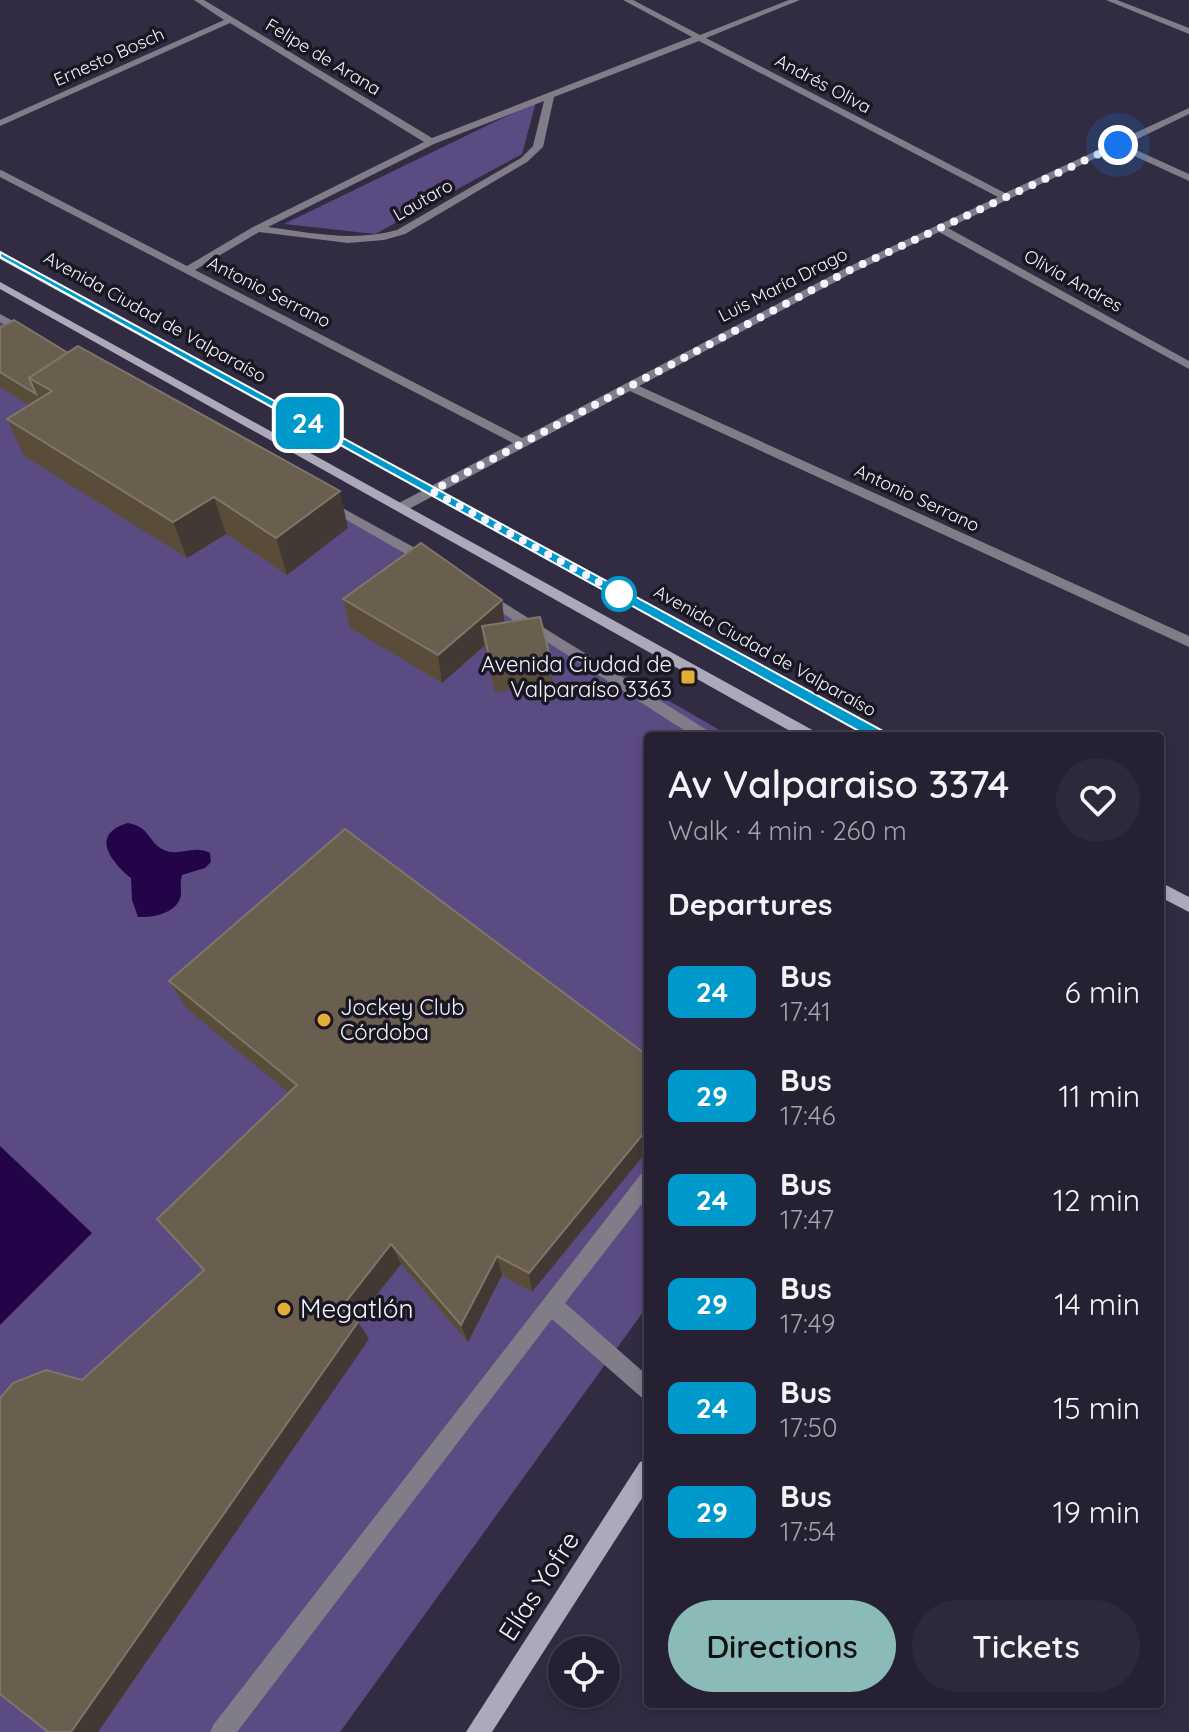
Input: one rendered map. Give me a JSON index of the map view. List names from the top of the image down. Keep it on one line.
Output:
{"streets":{"main road":["Avenida Ciudad de Valparaíso","Elías Yofre"],"street":["Ernesto Bosch","Felipe de Arana","Andrés Oliva","Lautaro","Olivia Andres","Luis María Drago","Antonio Serrano"]},"crossings":[["Ernesto Bosch","Felipe de Arana"],["Andrés Oliva","Luis María Drago"],["Olivia Andres","Luis María Drago"],["Luis María Drago","Antonio Serrano"],["Luis María Drago","Avenida Ciudad de Valparaíso"]],"places":{"transit":["Avenida Ciudad de Valparaíso 3363"],"other":["Jockey Club Córdoba","Megatlón"]},"lines":["bus line 24"],"page":{"on_map":"24","heading":[["Av Valparaiso 3374","Walk · 4 min · 260 m"],"Departures"],"list":[{"mark":"24","name":"Bus","note":"17:41","value":"6 min"},{"mark":"29","name":"Bus","note":"17:46","value":"11 min"},{"mark":"24","name":"Bus","note":"17:47","value":"12 min"},{"mark":"29","name":"Bus","note":"17:49","value":"14 min"},{"mark":"24","name":"Bus","note":"17:50","value":"15 min"},{"mark":"29","name":"Bus","note":"17:54","value":"19 min"}],"buttons":["Directions","Tickets"]}}
